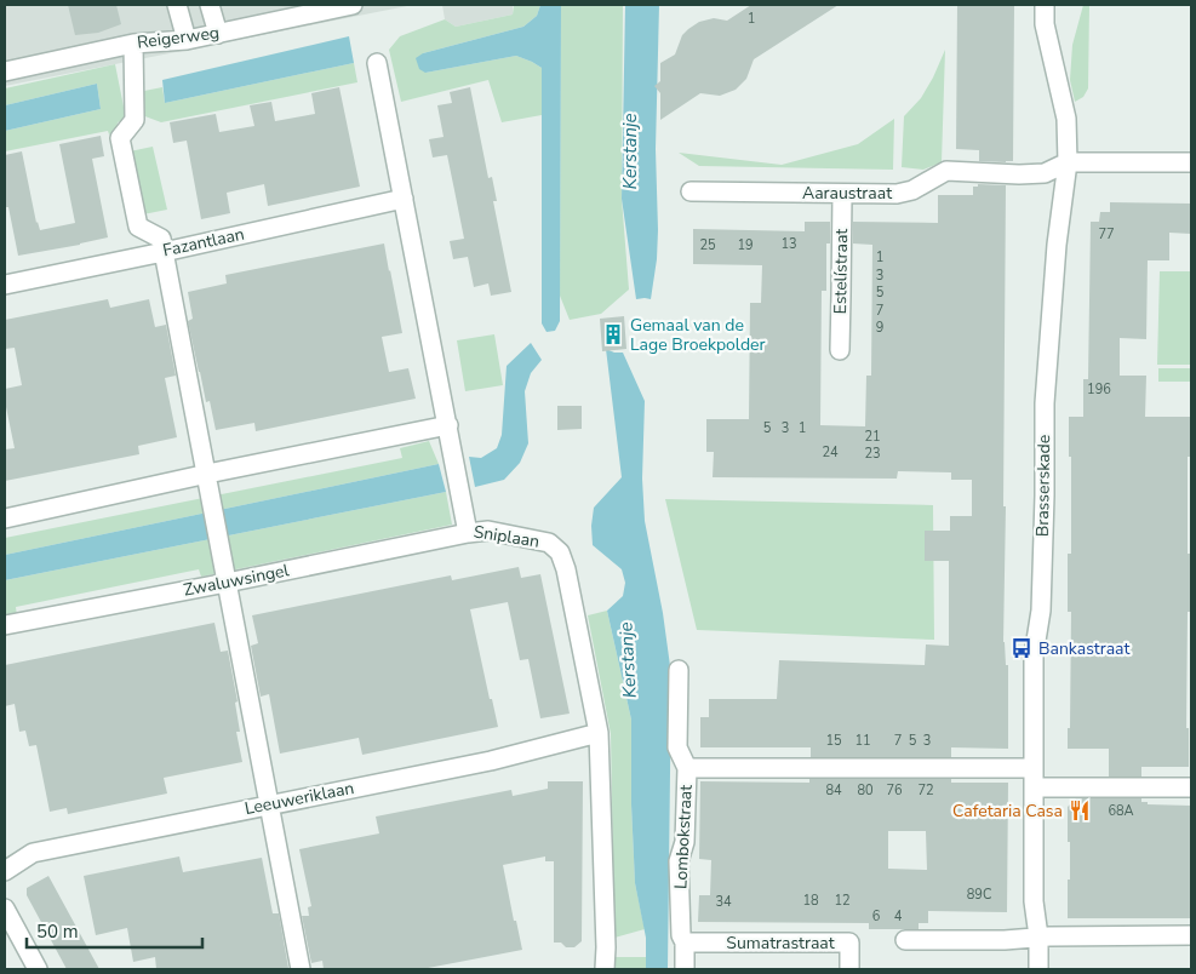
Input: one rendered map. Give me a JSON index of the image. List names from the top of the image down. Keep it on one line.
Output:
{"streets":{"street":["Reigerweg","Aaraustraat","Fazantlaan","Estelístraat","Brasserskade","Sniplaan","Zwaluwsingel","Leeuweriklaan","Lombokstraat","Sumatrastraat"]},"crossings":[["Aaraustraat","Estelístraat"],["Aaraustraat","Brasserskade"],["Fazantlaan","Sniplaan"],["Sniplaan","Zwaluwsingel"],["Sniplaan","Leeuweriklaan"],["Lombokstraat","Sumatrastraat"]],"water":["Kerstanje"],"places":{"building":["Gemaal van de Lage Broekpolder"],"bus stop":["Bankastraat"],"restaurant":["Cafetaria Casa"]},"house_numbers":["1","77","13","25","19","1","3","5","7","9","196","5","3","1","21","24","23","15","11","7","5","3","84","80","76","72","68A","89C","18","12","34","6","4"],"scale_bar":"50 m"}
